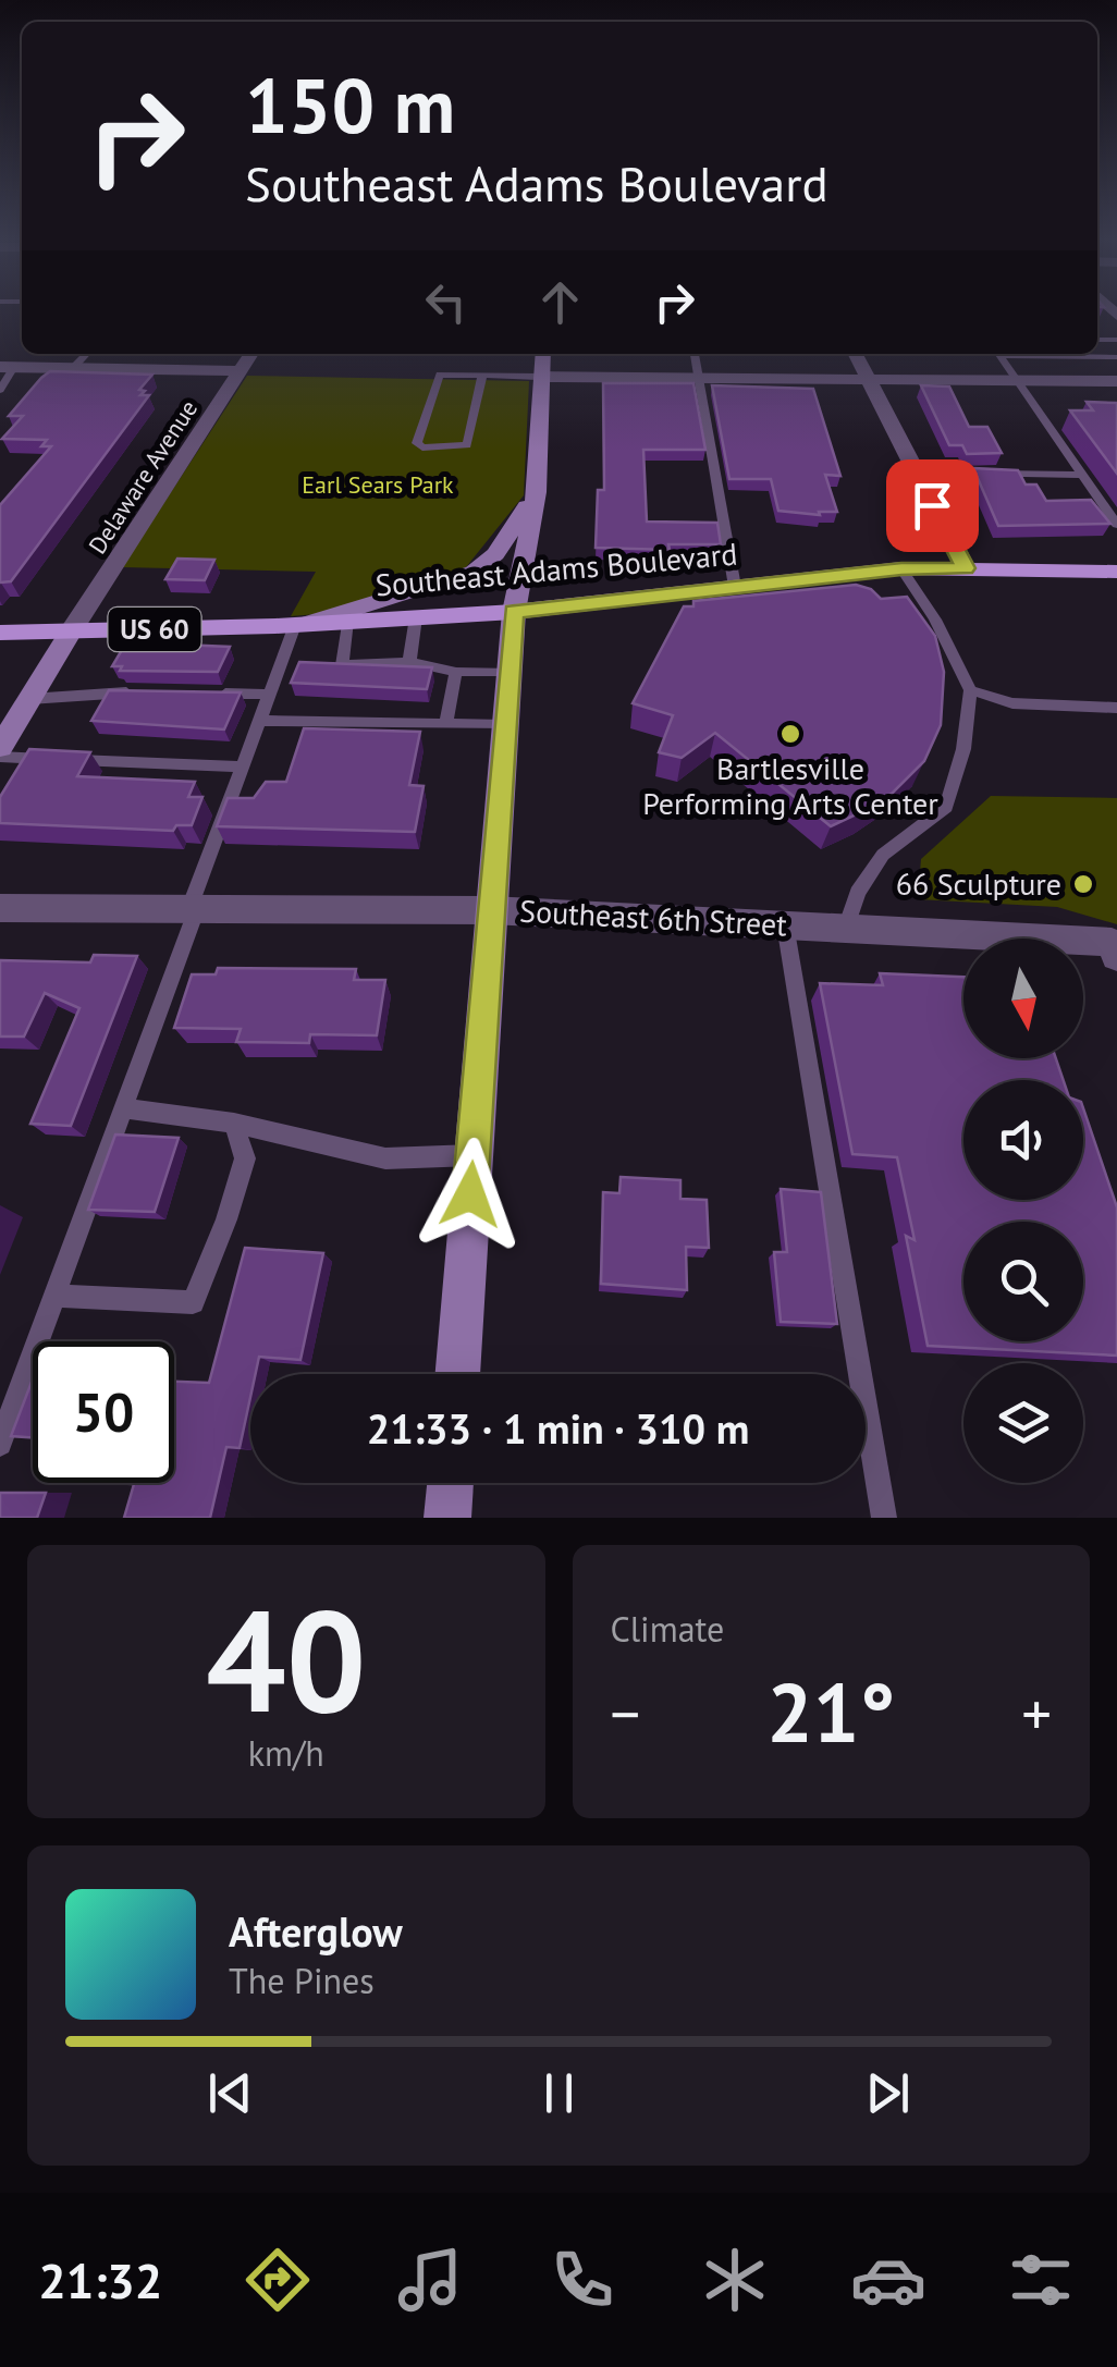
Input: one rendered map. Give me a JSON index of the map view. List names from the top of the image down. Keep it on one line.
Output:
{"streets":{"main road":["Southeast Adams Boulevard","US 60"],"street":["Delaware Avenue","Southeast 6th Street"]},"crossings":[["Delaware Avenue","Southeast Adams Boulevard"]],"parks":["Earl Sears Park"],"places":["Bartlesville Performing Arts Center","66 Sculpture"],"north":"bottom","page":{"turn":["150 m","Southeast Adams Boulevard"],"limit":"50","trip":"21:33 · 1 min · 310 m","tile":[["40","km/h"],"Climate"],"heat":["−","21°","+"],"song":["Afterglow","The Pines"],"tabs":"21:32"}}
